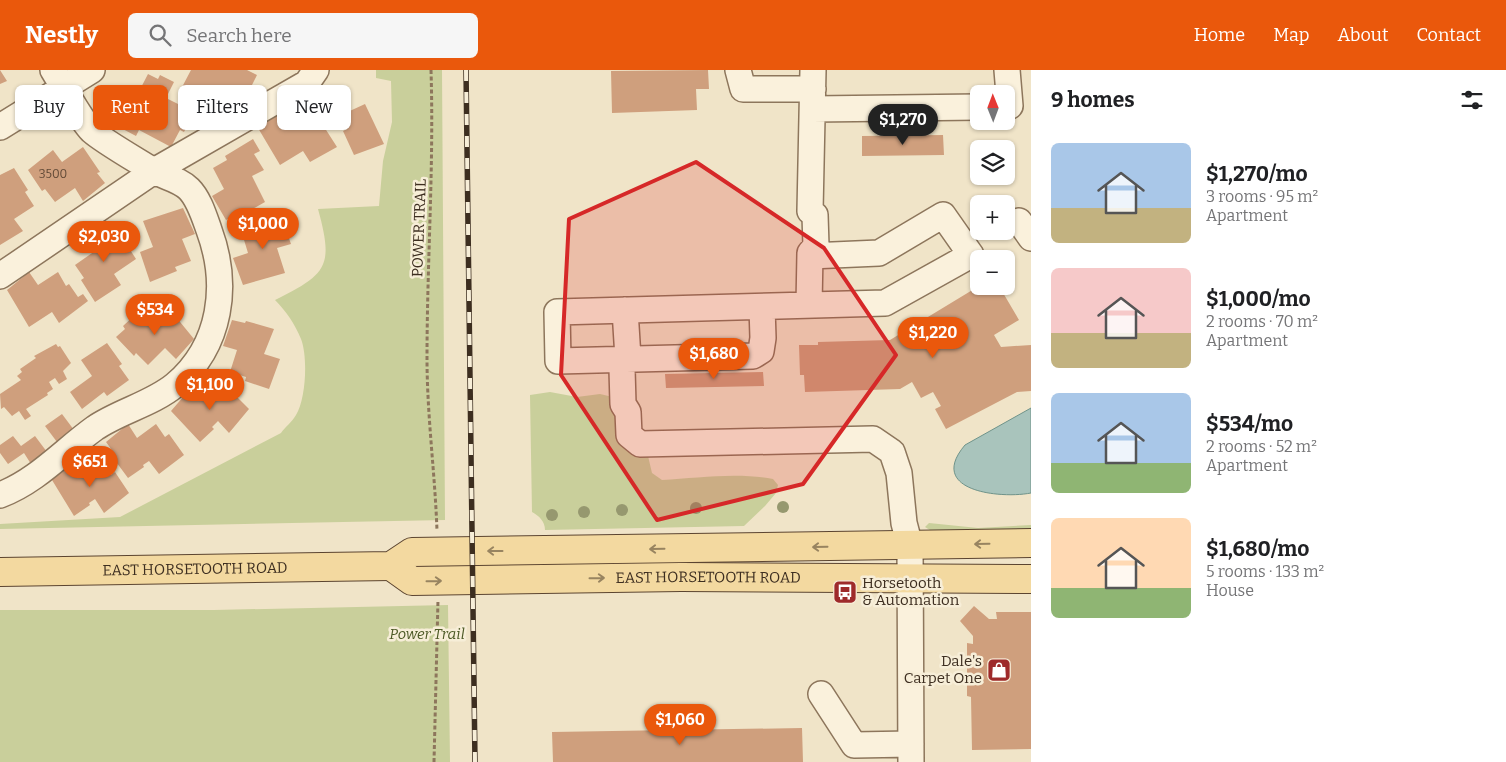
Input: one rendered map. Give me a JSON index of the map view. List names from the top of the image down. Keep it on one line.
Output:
{"streets":{"main road":["EAST HORSETOOTH ROAD"],"path":["POWER TRAIL"]},"parks":["Power Trail"],"places":{"bus stop":["Horsetooth & Automation"],"shop":["Dale's Carpet One"]},"house_numbers":["3500"],"north":"top","page":{"header":"Nestly","search":"Search here","nav":["Home","Map","About","Contact"],"heading":"9 homes","map_buttons":["+","−"],"chip":["Buy","Rent","Filters","New"],"price":["$1,270","$1,000","$2,030","$534","$1,220","$1,680","$1,100","$651","$1,060"],"list":[{"name":"$1,270/mo","note":"3 rooms · 95 m² · Apartment"},{"name":"$1,000/mo","note":"2 rooms · 70 m² · Apartment"},{"name":"$534/mo","note":"2 rooms · 52 m² · Apartment"},{"name":"$1,680/mo","note":"5 rooms · 133 m² · House"}]}}
